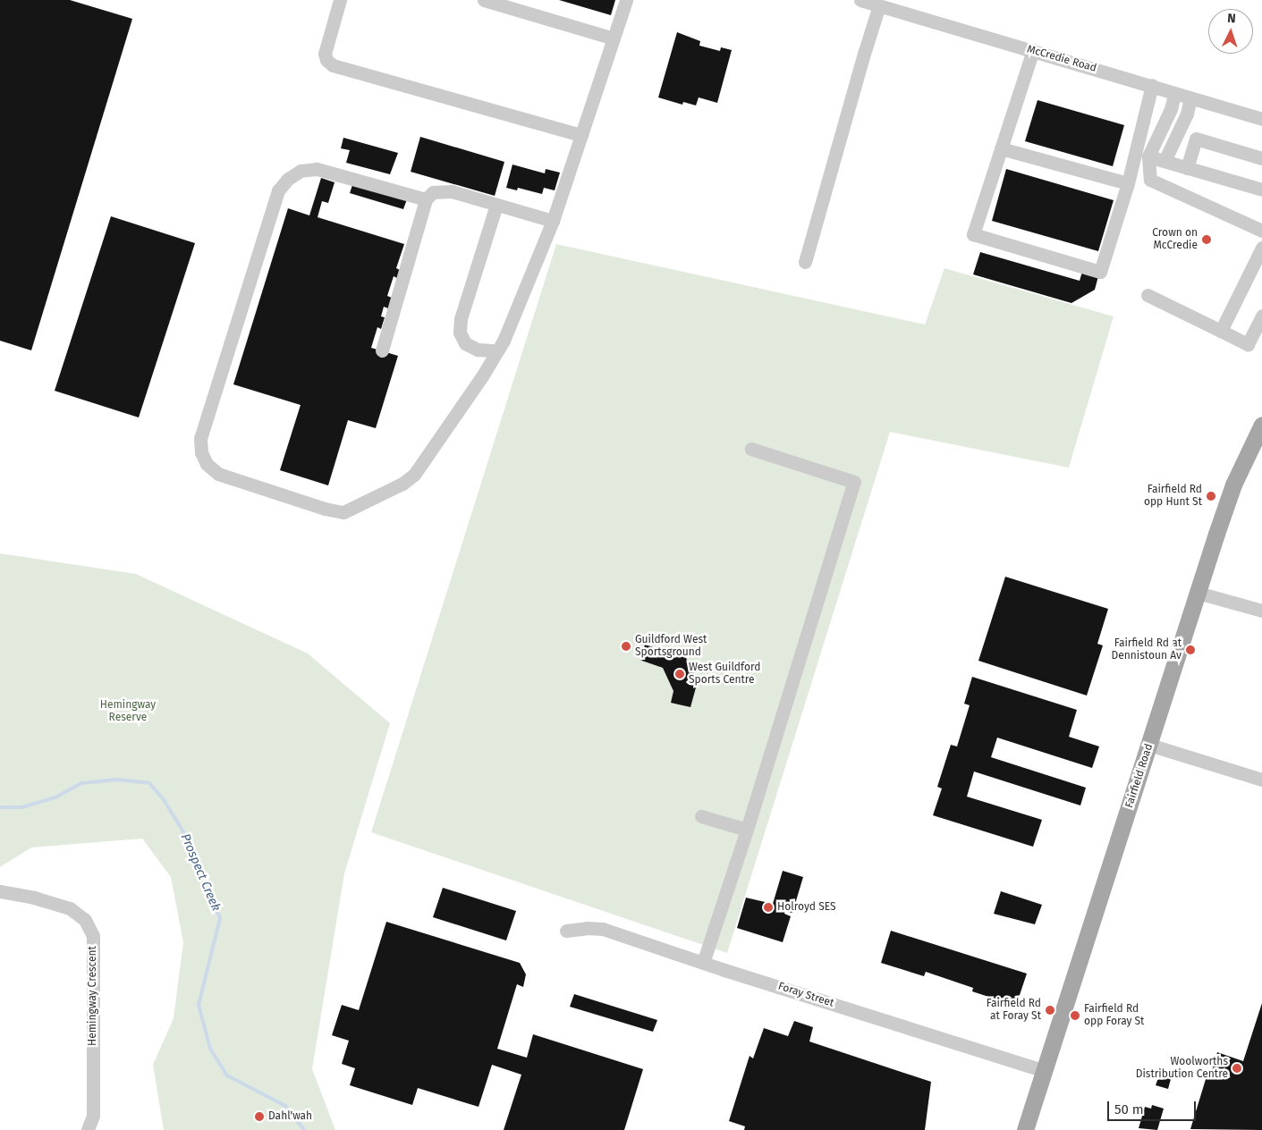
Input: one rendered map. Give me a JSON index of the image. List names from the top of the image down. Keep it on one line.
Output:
{"streets":{"main road":["Fairfield Road"],"street":["McCredie Road","Foray Street","Hemingway Crescent"]},"crossings":[["Fairfield Road","Foray Street"]],"water":["Prospect Creek"],"parks":["Hemingway Reserve"],"places":["Crown on McCredie","Fairfield Rd opp Hunt St","Guildford West Sportsground","Fairfield Rd at Dennistoun Av","West Guildford Sports Centre","Holroyd SES","Fairfield Rd at Foray St","Fairfield Rd opp Foray St","Woolworths Distribution Centre","Dahl'wah"],"scale_bar":"50 m","north":"top"}
